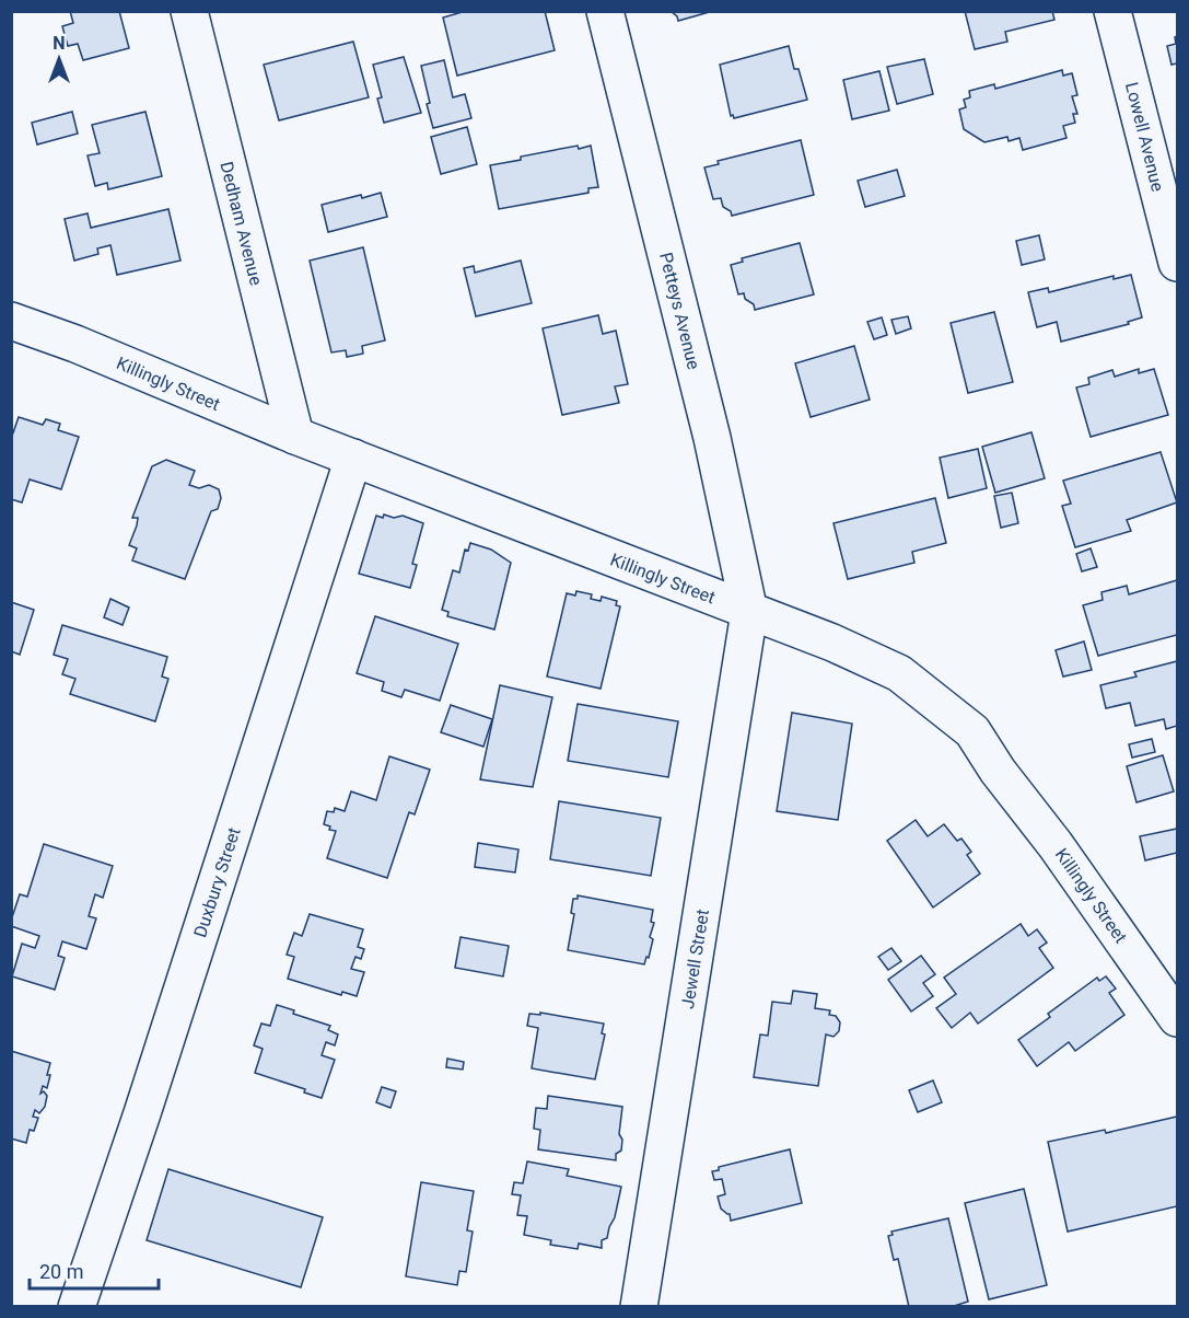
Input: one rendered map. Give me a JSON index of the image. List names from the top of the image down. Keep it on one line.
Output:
{"streets":{"main road":["Lowell Avenue","Dedham Avenue","Petteys Avenue","Killingly Street","Duxbury Street","Jewell Street"]},"crossings":[["Dedham Avenue","Killingly Street"],["Petteys Avenue","Killingly Street"],["Petteys Avenue","Jewell Street"],["Killingly Street","Duxbury Street"],["Killingly Street","Jewell Street"]],"scale_bar":"20 m","north":"top"}
